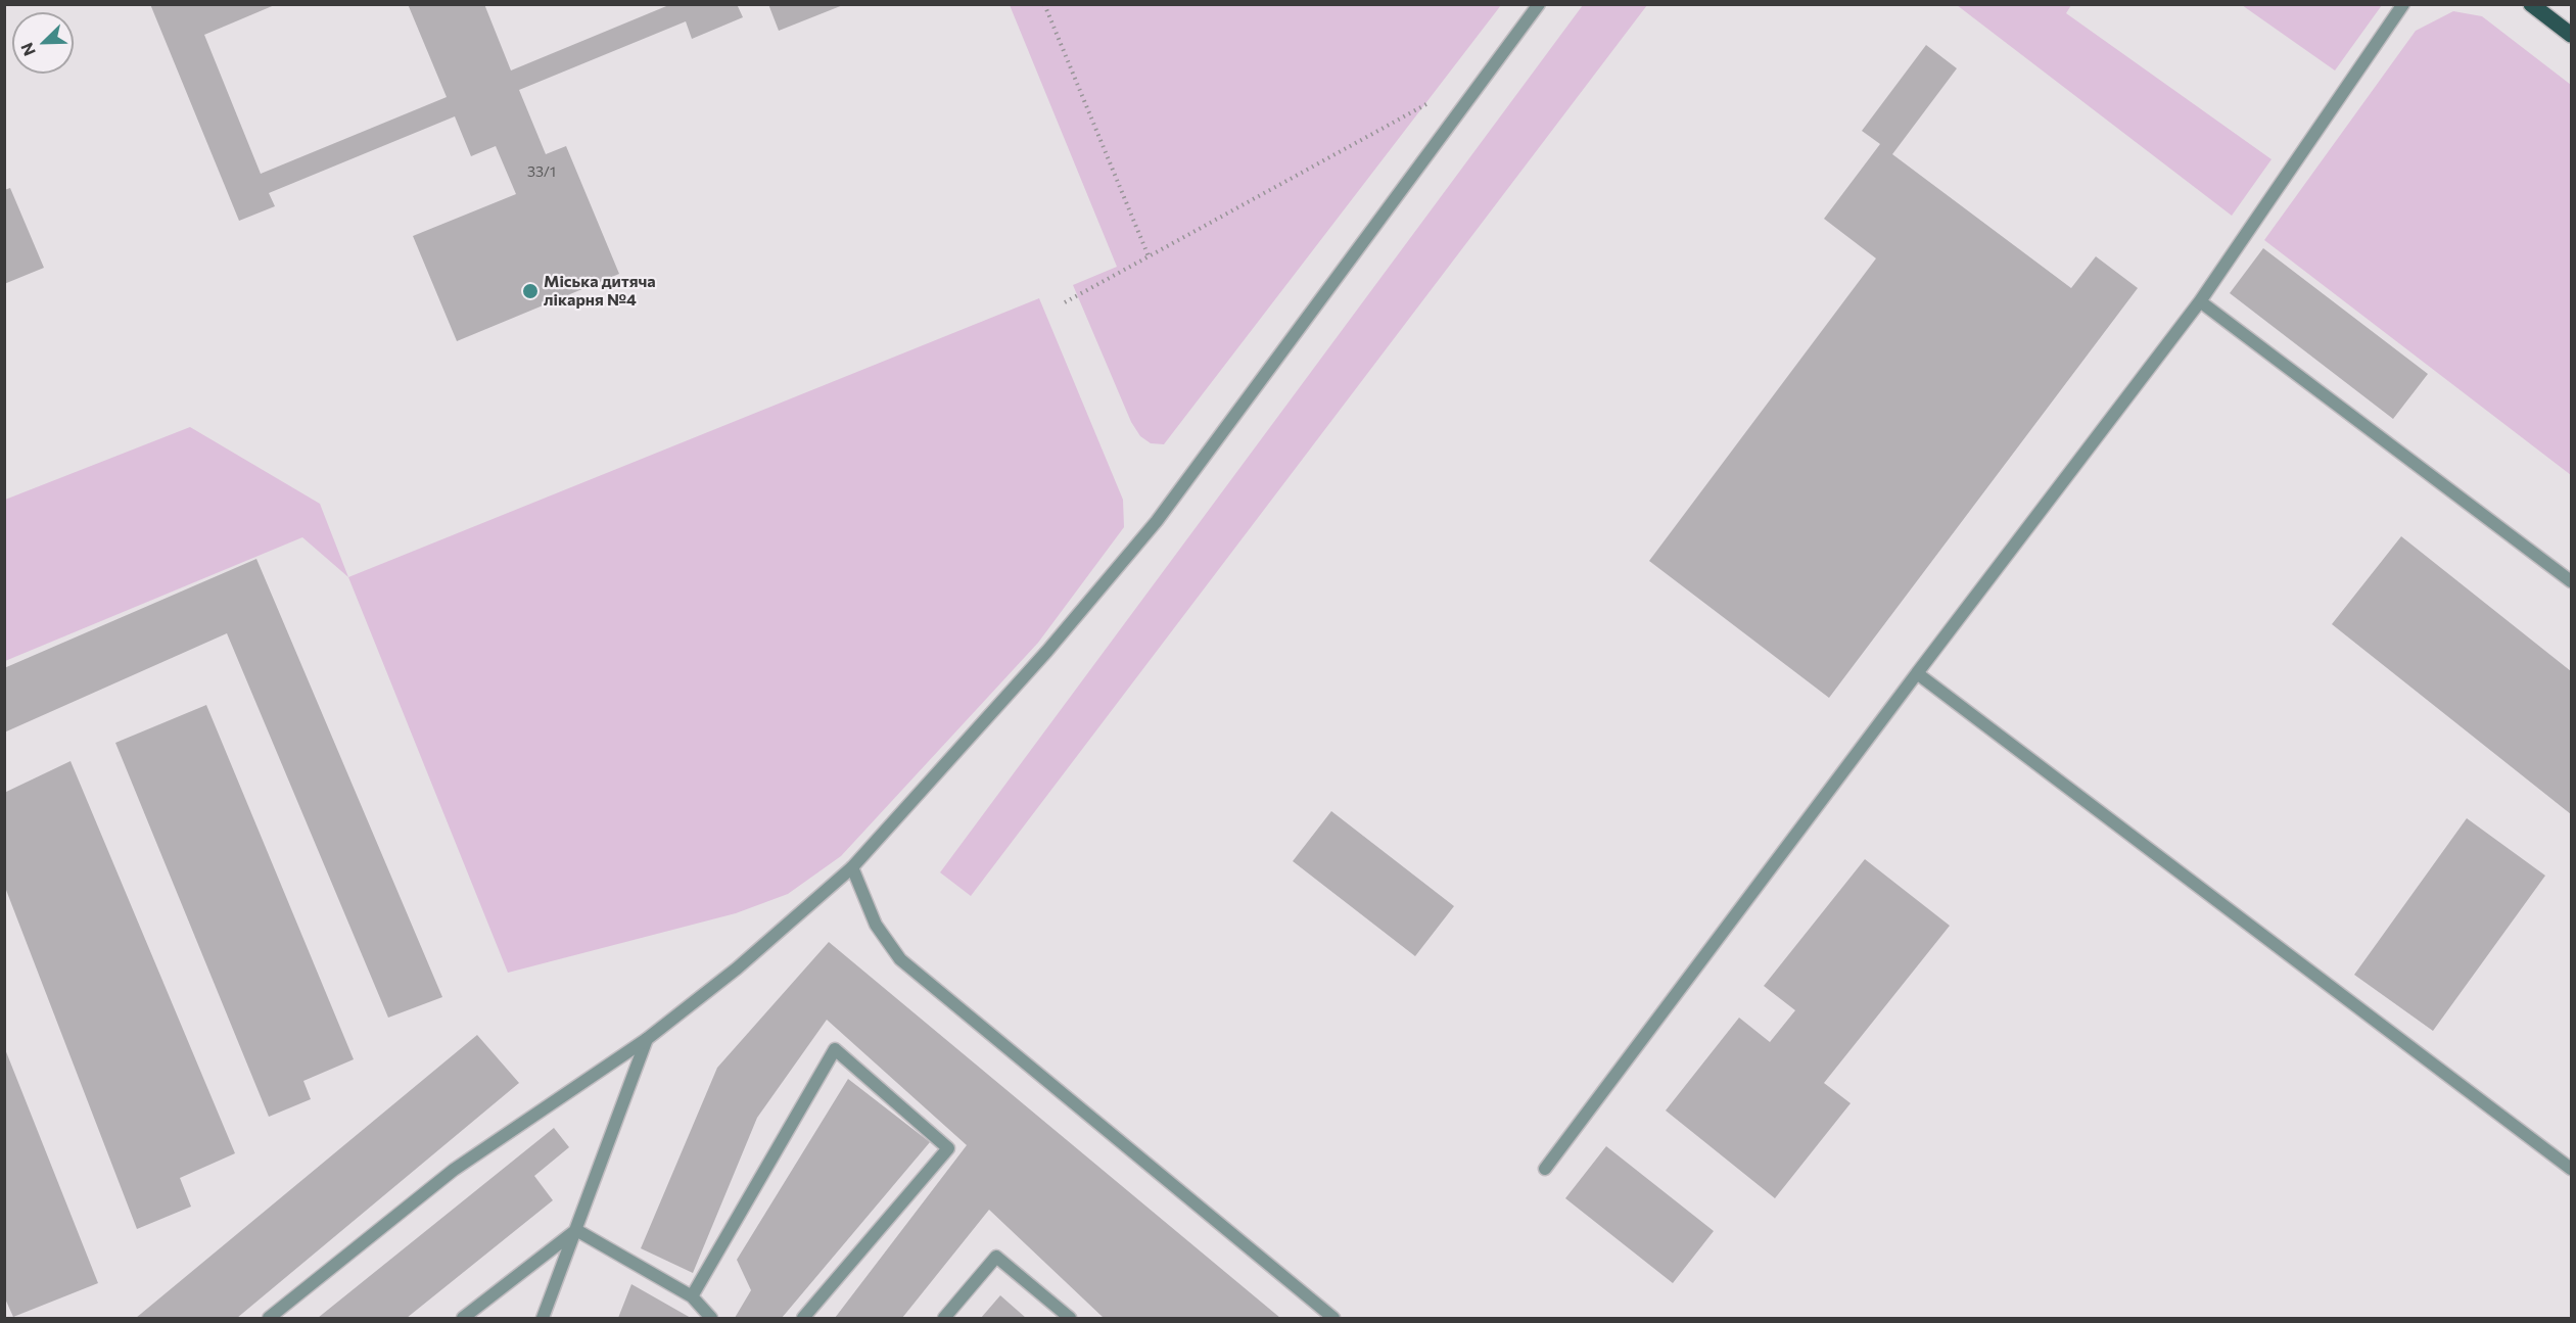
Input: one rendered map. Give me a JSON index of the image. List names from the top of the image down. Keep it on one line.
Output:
{"places":["Міська дитяча лікарня №4"],"house_numbers":["33/1"],"north":"bottom left"}
